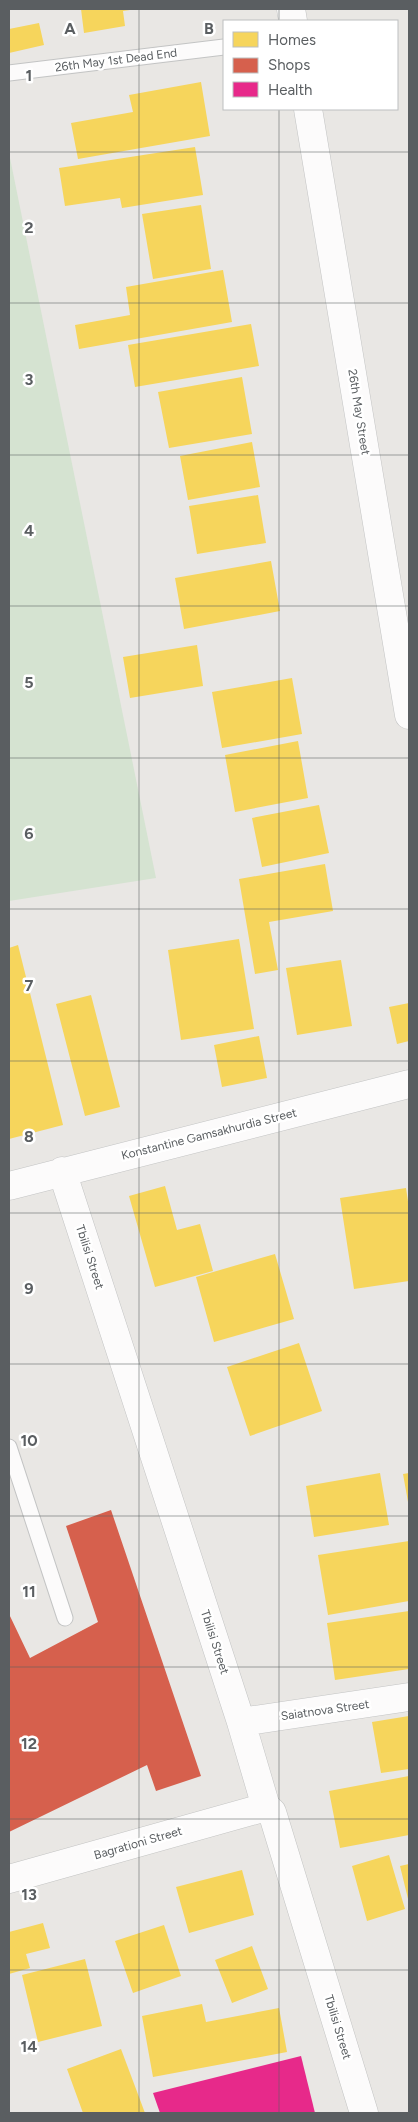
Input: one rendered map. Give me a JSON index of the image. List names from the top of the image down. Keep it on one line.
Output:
{"streets":{"street":["26th May Street","Konstantine Gamsakhurdia Street","Tbilisi Street","Saiatnova Street","Bagrationi Street"],"lane":["26th May 1st Dead End"]},"crossings":[["Konstantine Gamsakhurdia Street","Tbilisi Street"],["Tbilisi Street","Saiatnova Street"],["Tbilisi Street","Bagrationi Street"]],"legend":["Homes","Shops","Health"],"grid":{"columns":["A","B"],"rows":["1","2","3","4","5","6","7","8","9","10","11","12","13","14"]}}
